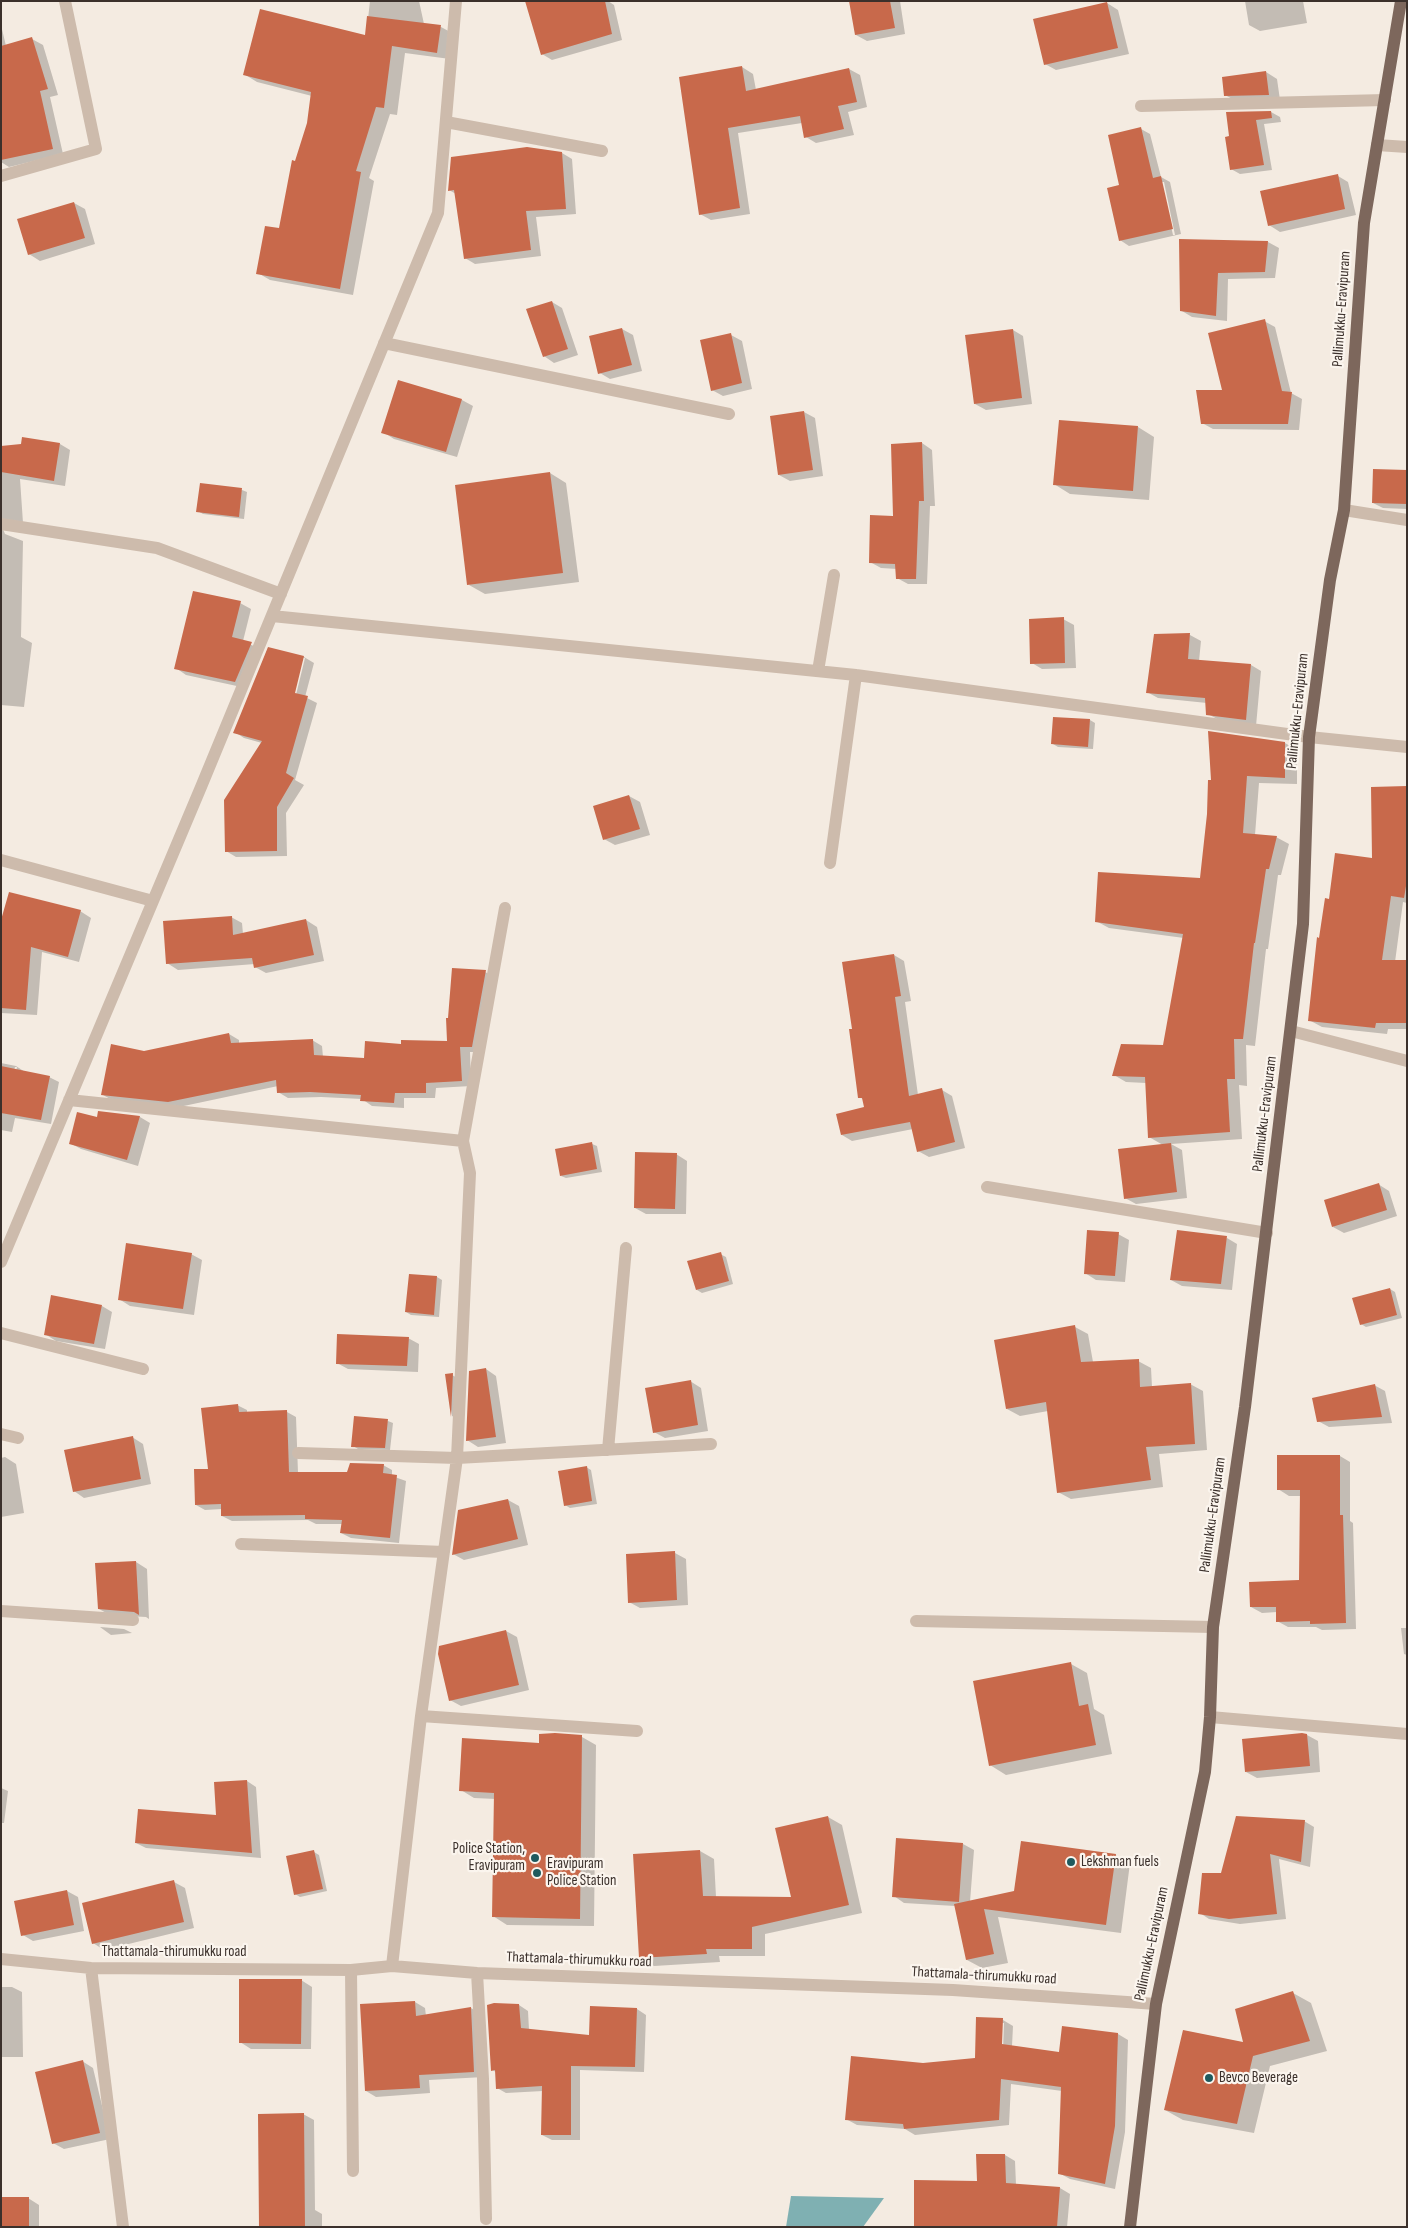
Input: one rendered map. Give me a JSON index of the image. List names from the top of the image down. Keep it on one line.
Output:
{"streets":{"main road":["Pallimukku-Eravipuram"],"street":["Thattamala-thirumukku road"]},"crossings":[["Pallimukku-Eravipuram","Thattamala-thirumukku road"]],"places":["Police Station, Eravipuram","Lekshman fuels","Eravipuram Police Station","Bevco Beverage"]}
